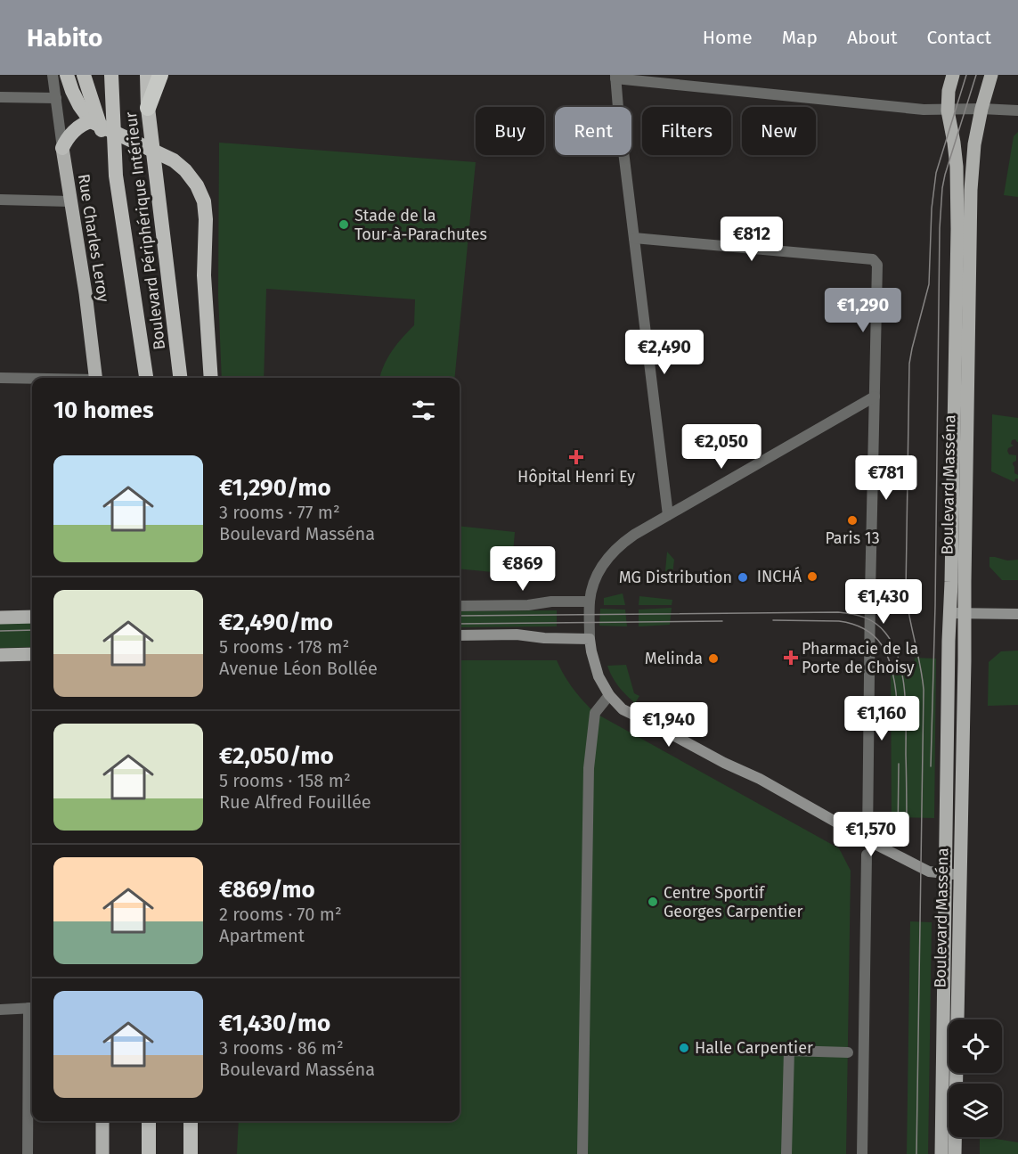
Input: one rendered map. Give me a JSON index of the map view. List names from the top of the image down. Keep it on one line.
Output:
{"streets":{"highway":["Boulevard Périphérique Intérieur"],"main road":["Rue Charles Leroy","Boulevard Masséna"]},"places":{"other":["Stade de la Tour-à-Parachutes","Paris 13","INCHÁ","MG Distribution","Melinda","Centre Sportif Georges Carpentier","Halle Carpentier"],"health":["Hôpital Henri Ey","Pharmacie de la Porte de Choisy"]},"page":{"header":"Habito","nav":["Home","Map","About","Contact"],"chip":["Buy","Rent","Filters","New"],"price":["€812","€1,290","€2,490","€2,050","€781","€869","€1,430","€1,160","€1,940","€1,570"],"heading":"10 homes","list":[{"name":"€1,290/mo","note":"3 rooms · 77 m² · Boulevard Masséna"},{"name":"€2,490/mo","note":"5 rooms · 178 m² · Avenue Léon Bollée"},{"name":"€2,050/mo","note":"5 rooms · 158 m² · Rue Alfred Fouillée"},{"name":"€869/mo","note":"2 rooms · 70 m² · Apartment"},{"name":"€1,430/mo","note":"3 rooms · 86 m² · Boulevard Masséna"}]}}
